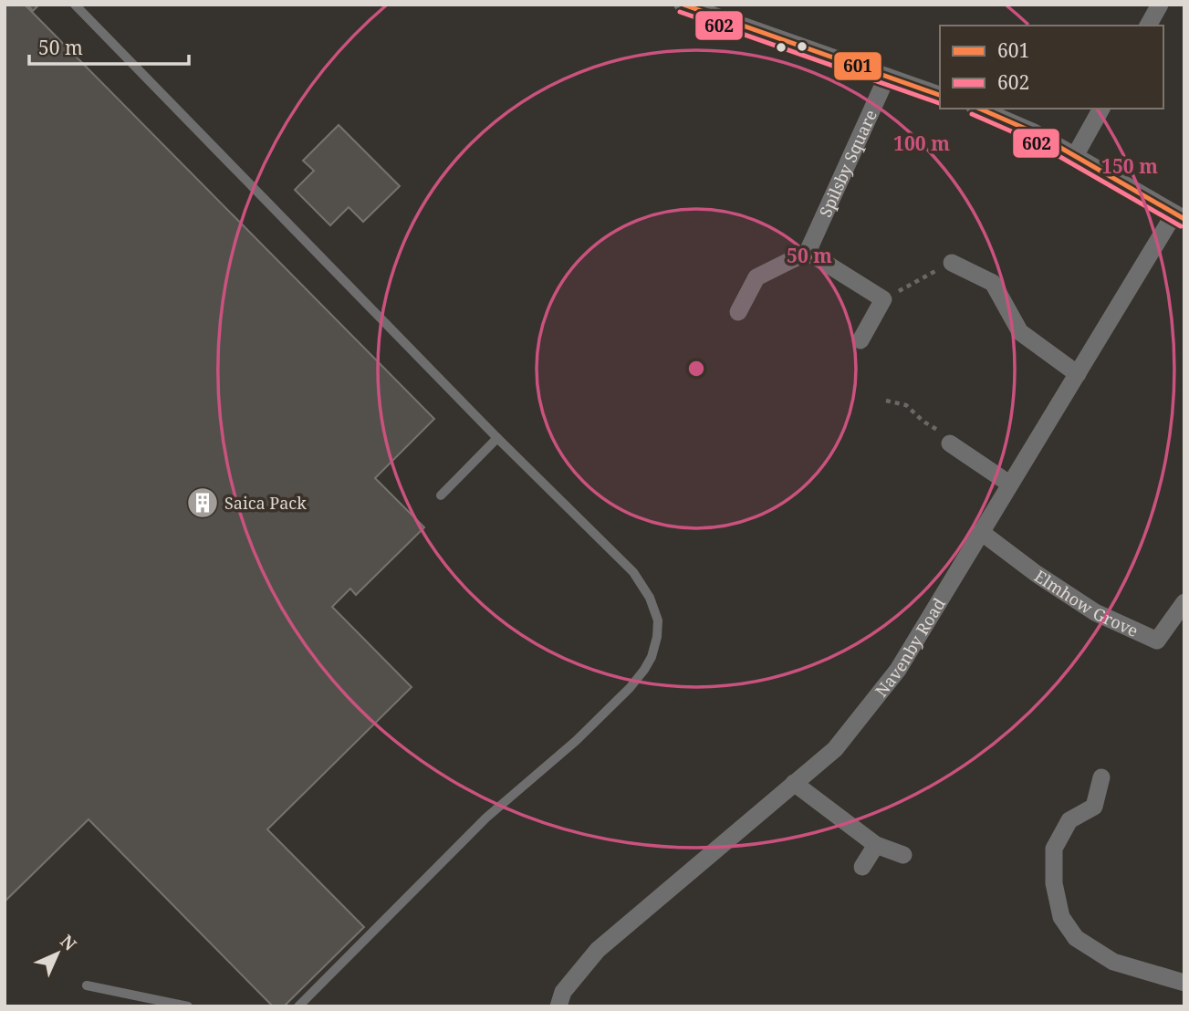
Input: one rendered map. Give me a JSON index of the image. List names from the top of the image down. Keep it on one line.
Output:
{"streets":{"street":["Spilsby Square","Elmhow Grove","Navenby Road"]},"crossings":[["Elmhow Grove","Navenby Road"]],"places":{"building":["Saica Pack"]},"lines":["transit line 601","transit line 602"],"legend":["601","602"],"scale_bar":"50 m","north":"top right","rings":["100 m","150 m","50 m"]}
